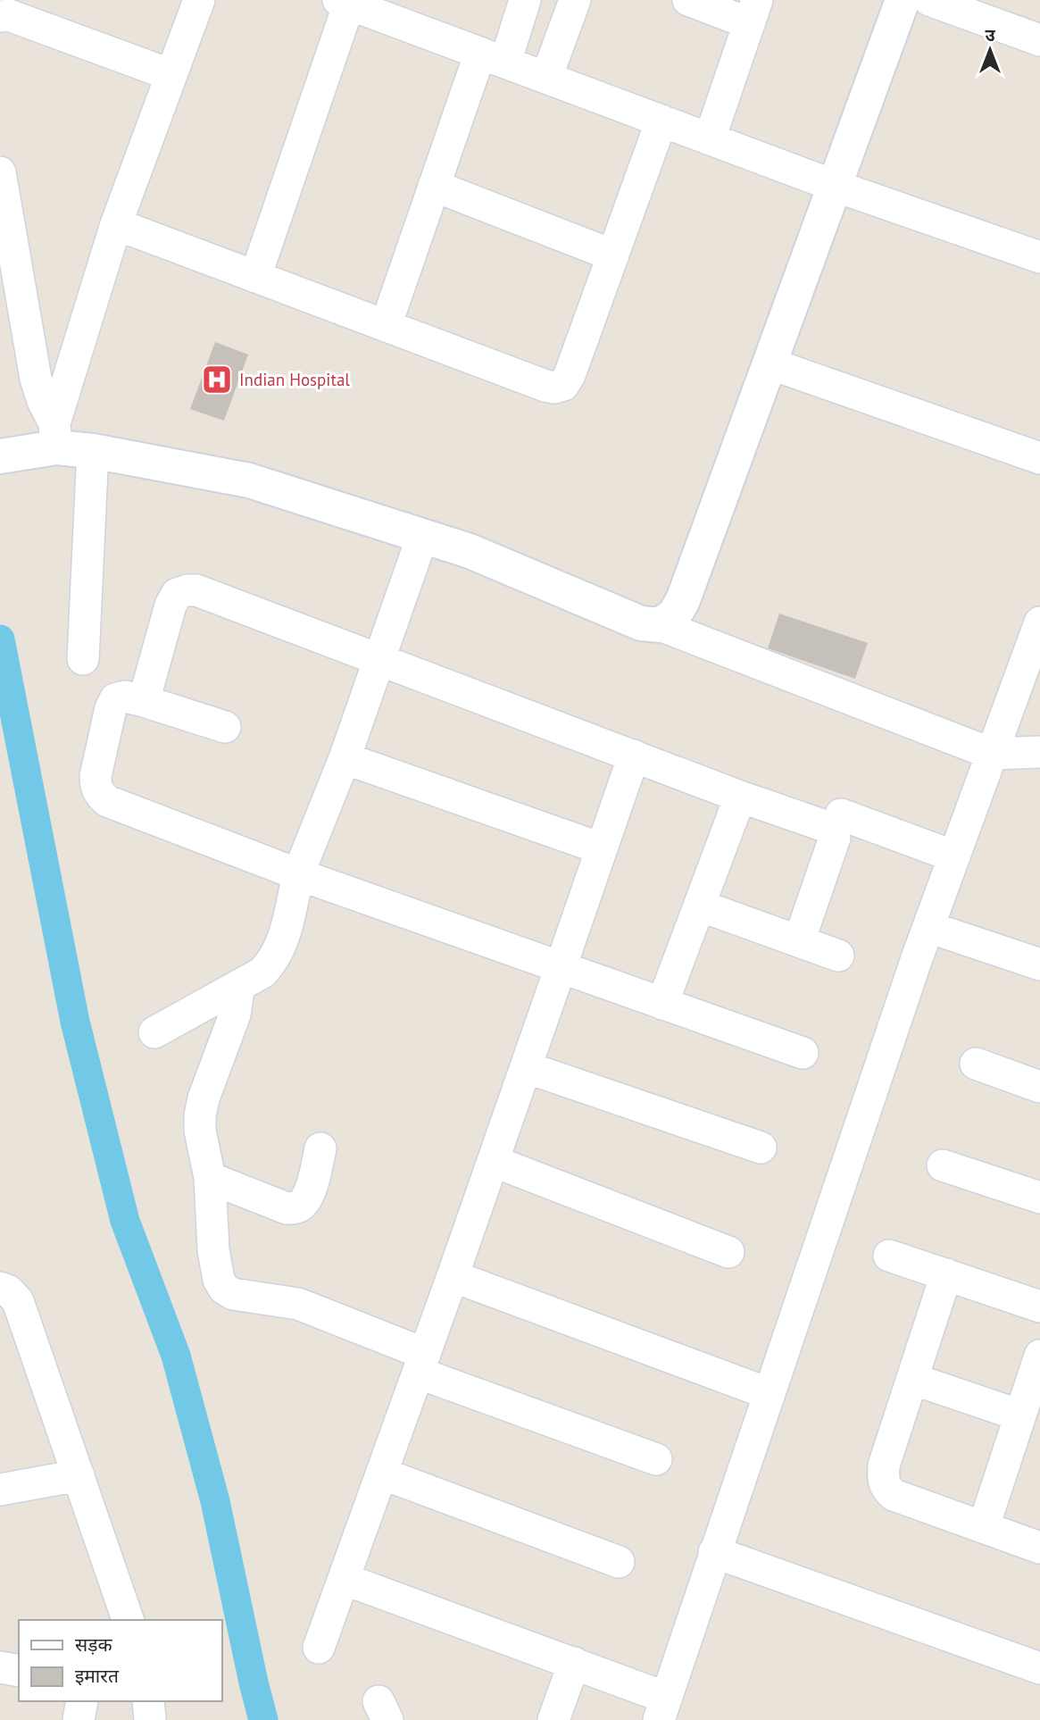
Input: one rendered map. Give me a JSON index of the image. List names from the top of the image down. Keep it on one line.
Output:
{"places":{"hospital":["Indian Hospital"]},"legend":["सड़क","इमारत"],"north":"top"}
